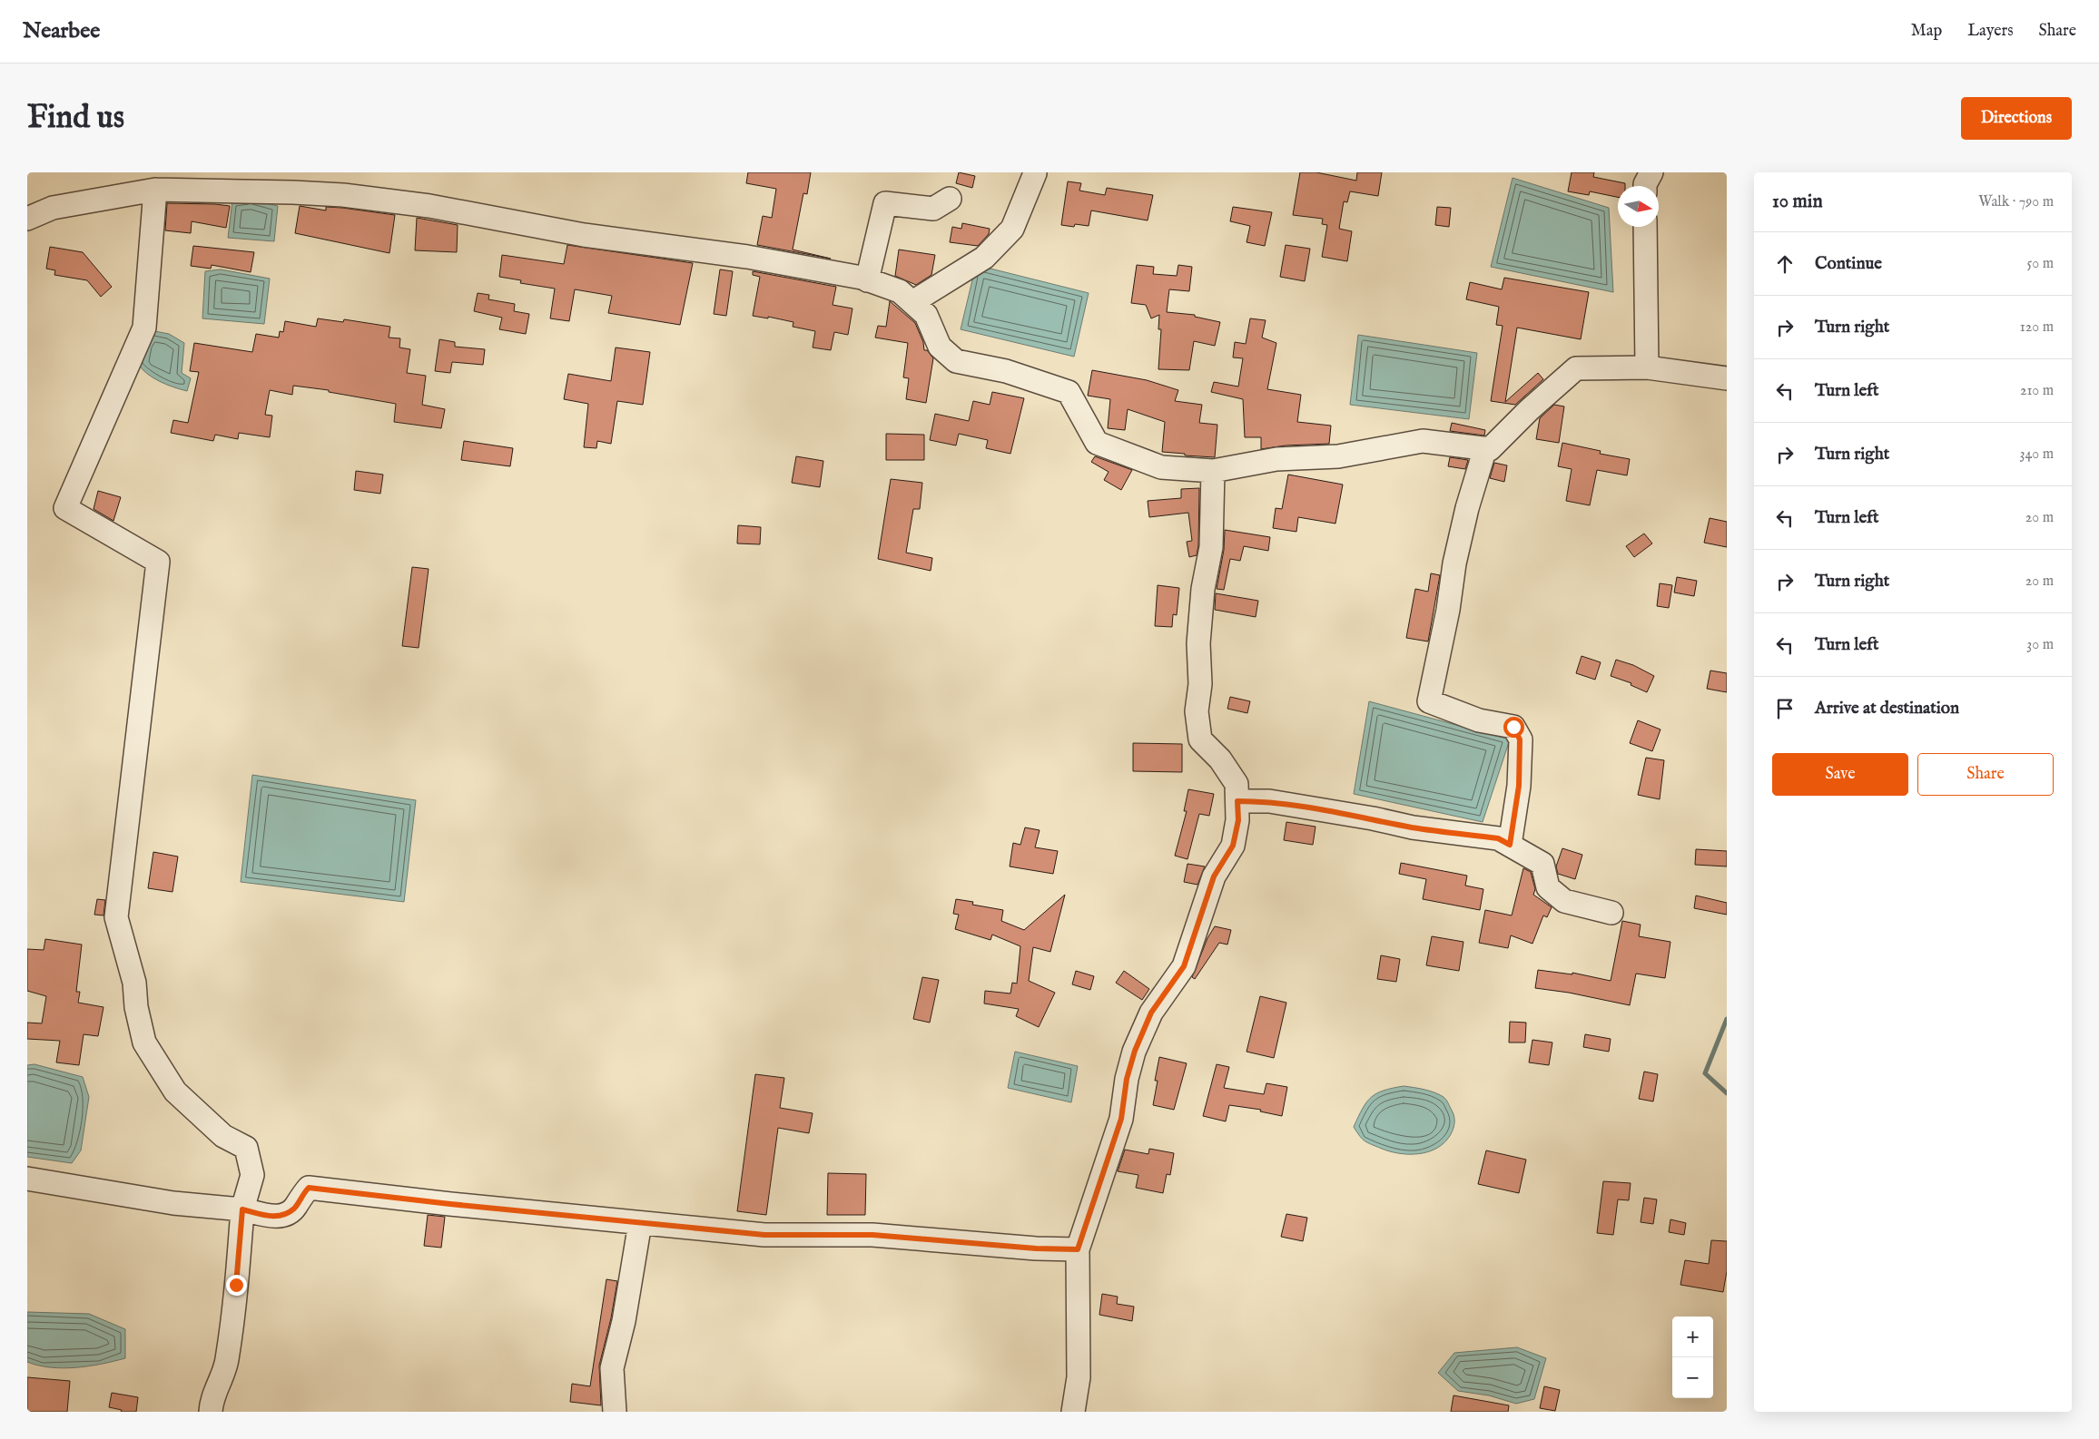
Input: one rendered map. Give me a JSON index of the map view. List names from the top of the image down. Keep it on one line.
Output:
{"north":"right","page":{"header":"Nearbee","nav":["Map","Layers","Share"],"buttons":["Directions",["Save","Share"]],"title":"Find us","heading":["10 min","Walk · 790 m"],"list":[["Continue","50 m"],["Turn right","120 m"],["Turn left","210 m"],["Turn right","340 m"],["Turn left","20 m"],["Turn right","20 m"],["Turn left","30 m"],"Arrive at destination"],"map_buttons":["+","−"]}}
